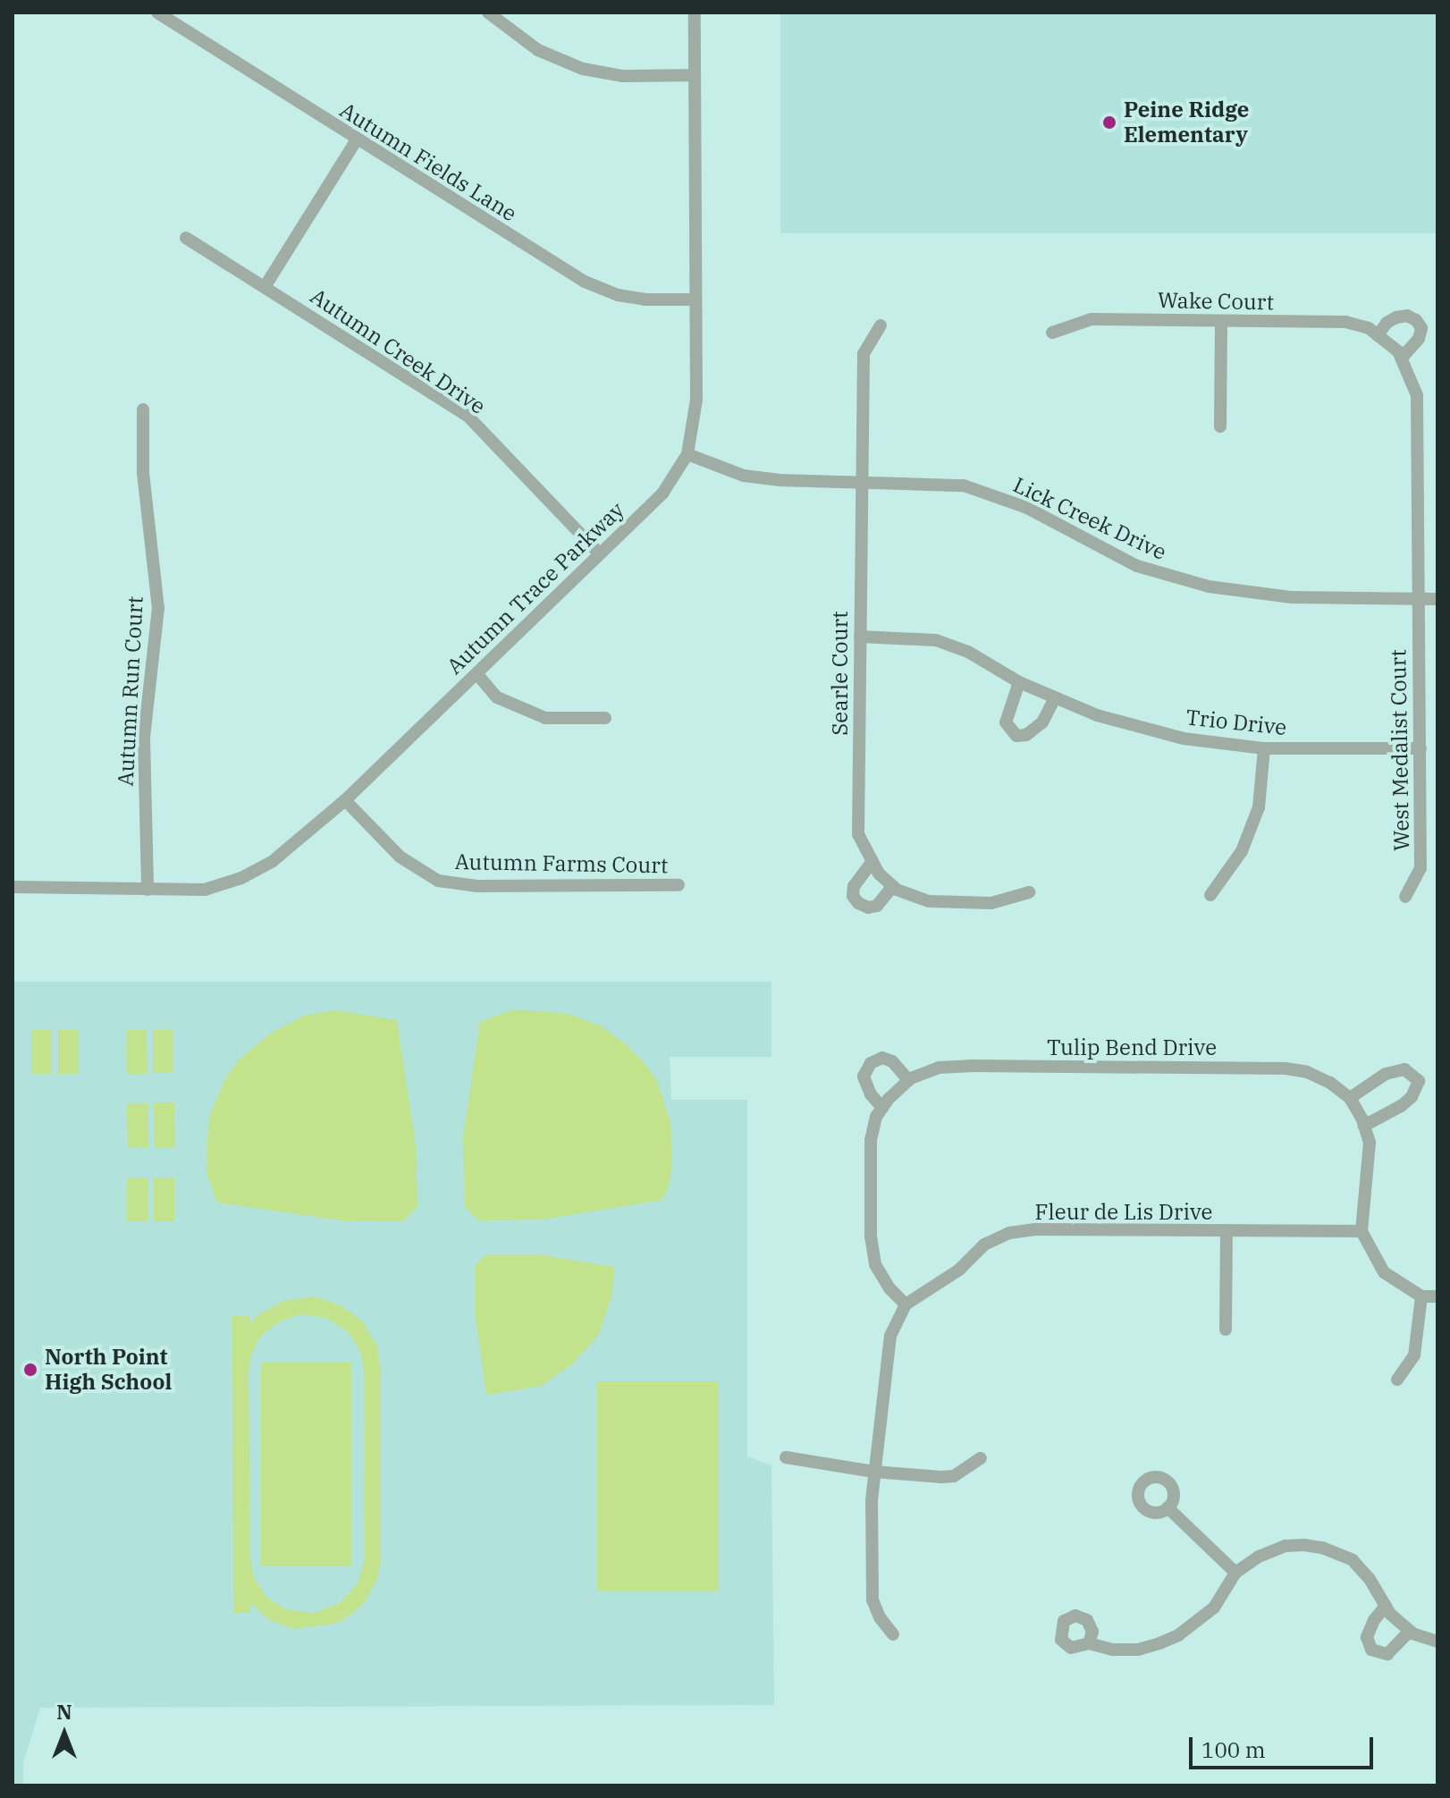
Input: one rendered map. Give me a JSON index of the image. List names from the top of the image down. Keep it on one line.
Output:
{"streets":{"street":["Autumn Fields Lane","Wake Court","Autumn Creek Drive","Lick Creek Drive","Autumn Trace Parkway","Searle Court","Autumn Run Court","Trio Drive","West Medalist Court","Autumn Farms Court","Tulip Bend Drive","Fleur de Lis Drive"]},"crossings":[["Autumn Fields Lane","Autumn Trace Parkway"],["Wake Court","Lick Creek Drive"],["Wake Court","West Medalist Court"],["Autumn Creek Drive","Autumn Trace Parkway"],["Lick Creek Drive","Autumn Trace Parkway"],["Lick Creek Drive","Searle Court"],["Lick Creek Drive","West Medalist Court"],["Autumn Trace Parkway","Autumn Run Court"],["Autumn Trace Parkway","Autumn Farms Court"],["Searle Court","Trio Drive"],["Trio Drive","West Medalist Court"],["Tulip Bend Drive","Fleur de Lis Drive"]],"places":["Peine Ridge Elementary","North Point High School"],"scale_bar":"100 m","north":"top"}
